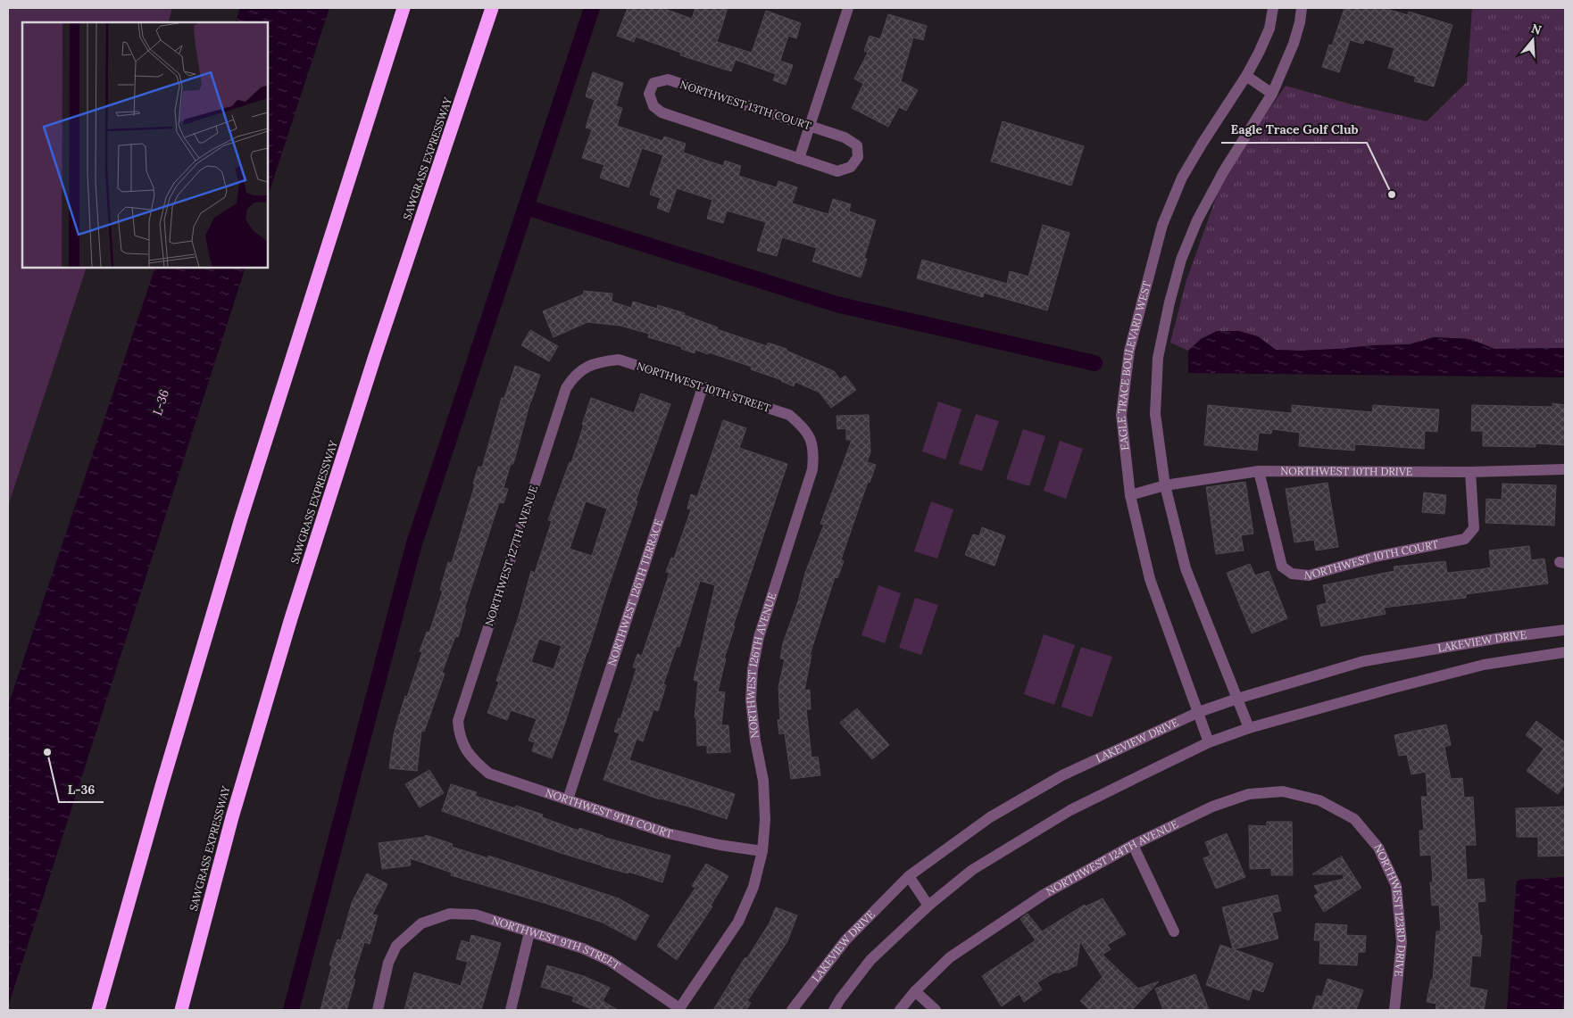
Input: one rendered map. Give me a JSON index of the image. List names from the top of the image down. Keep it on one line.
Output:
{"streets":{"highway":["SAWGRASS EXPRESSWAY"],"street":["NORTHWEST 13TH COURT","EAGLE TRACE BOULEVARD WEST","NORTHWEST 10TH STREET","NORTHWEST 10TH DRIVE","NORTHWEST 127TH AVENUE","NORTHWEST 10TH COURT","NORTHWEST 126TH TERRACE","LAKEVIEW DRIVE","NORTHWEST 126TH AVENUE","NORTHWEST 9TH COURT","NORTHWEST 124TH AVENUE","NORTHWEST 123RD DRIVE","NORTHWEST 9TH STREET"]},"crossings":[["EAGLE TRACE BOULEVARD WEST","NORTHWEST 10TH DRIVE"],["EAGLE TRACE BOULEVARD WEST","LAKEVIEW DRIVE"],["NORTHWEST 10TH STREET","NORTHWEST 127TH AVENUE"],["NORTHWEST 10TH STREET","NORTHWEST 126TH TERRACE"],["NORTHWEST 10TH STREET","NORTHWEST 126TH AVENUE"],["NORTHWEST 10TH DRIVE","NORTHWEST 10TH COURT"],["NORTHWEST 127TH AVENUE","NORTHWEST 9TH COURT"],["NORTHWEST 126TH TERRACE","NORTHWEST 9TH COURT"],["NORTHWEST 126TH AVENUE","NORTHWEST 9TH COURT"],["NORTHWEST 126TH AVENUE","NORTHWEST 9TH STREET"],["NORTHWEST 124TH AVENUE","NORTHWEST 123RD DRIVE"]],"water":["L-36"],"places":["Eagle Trace Golf Club","L-36"],"north":"top"}
